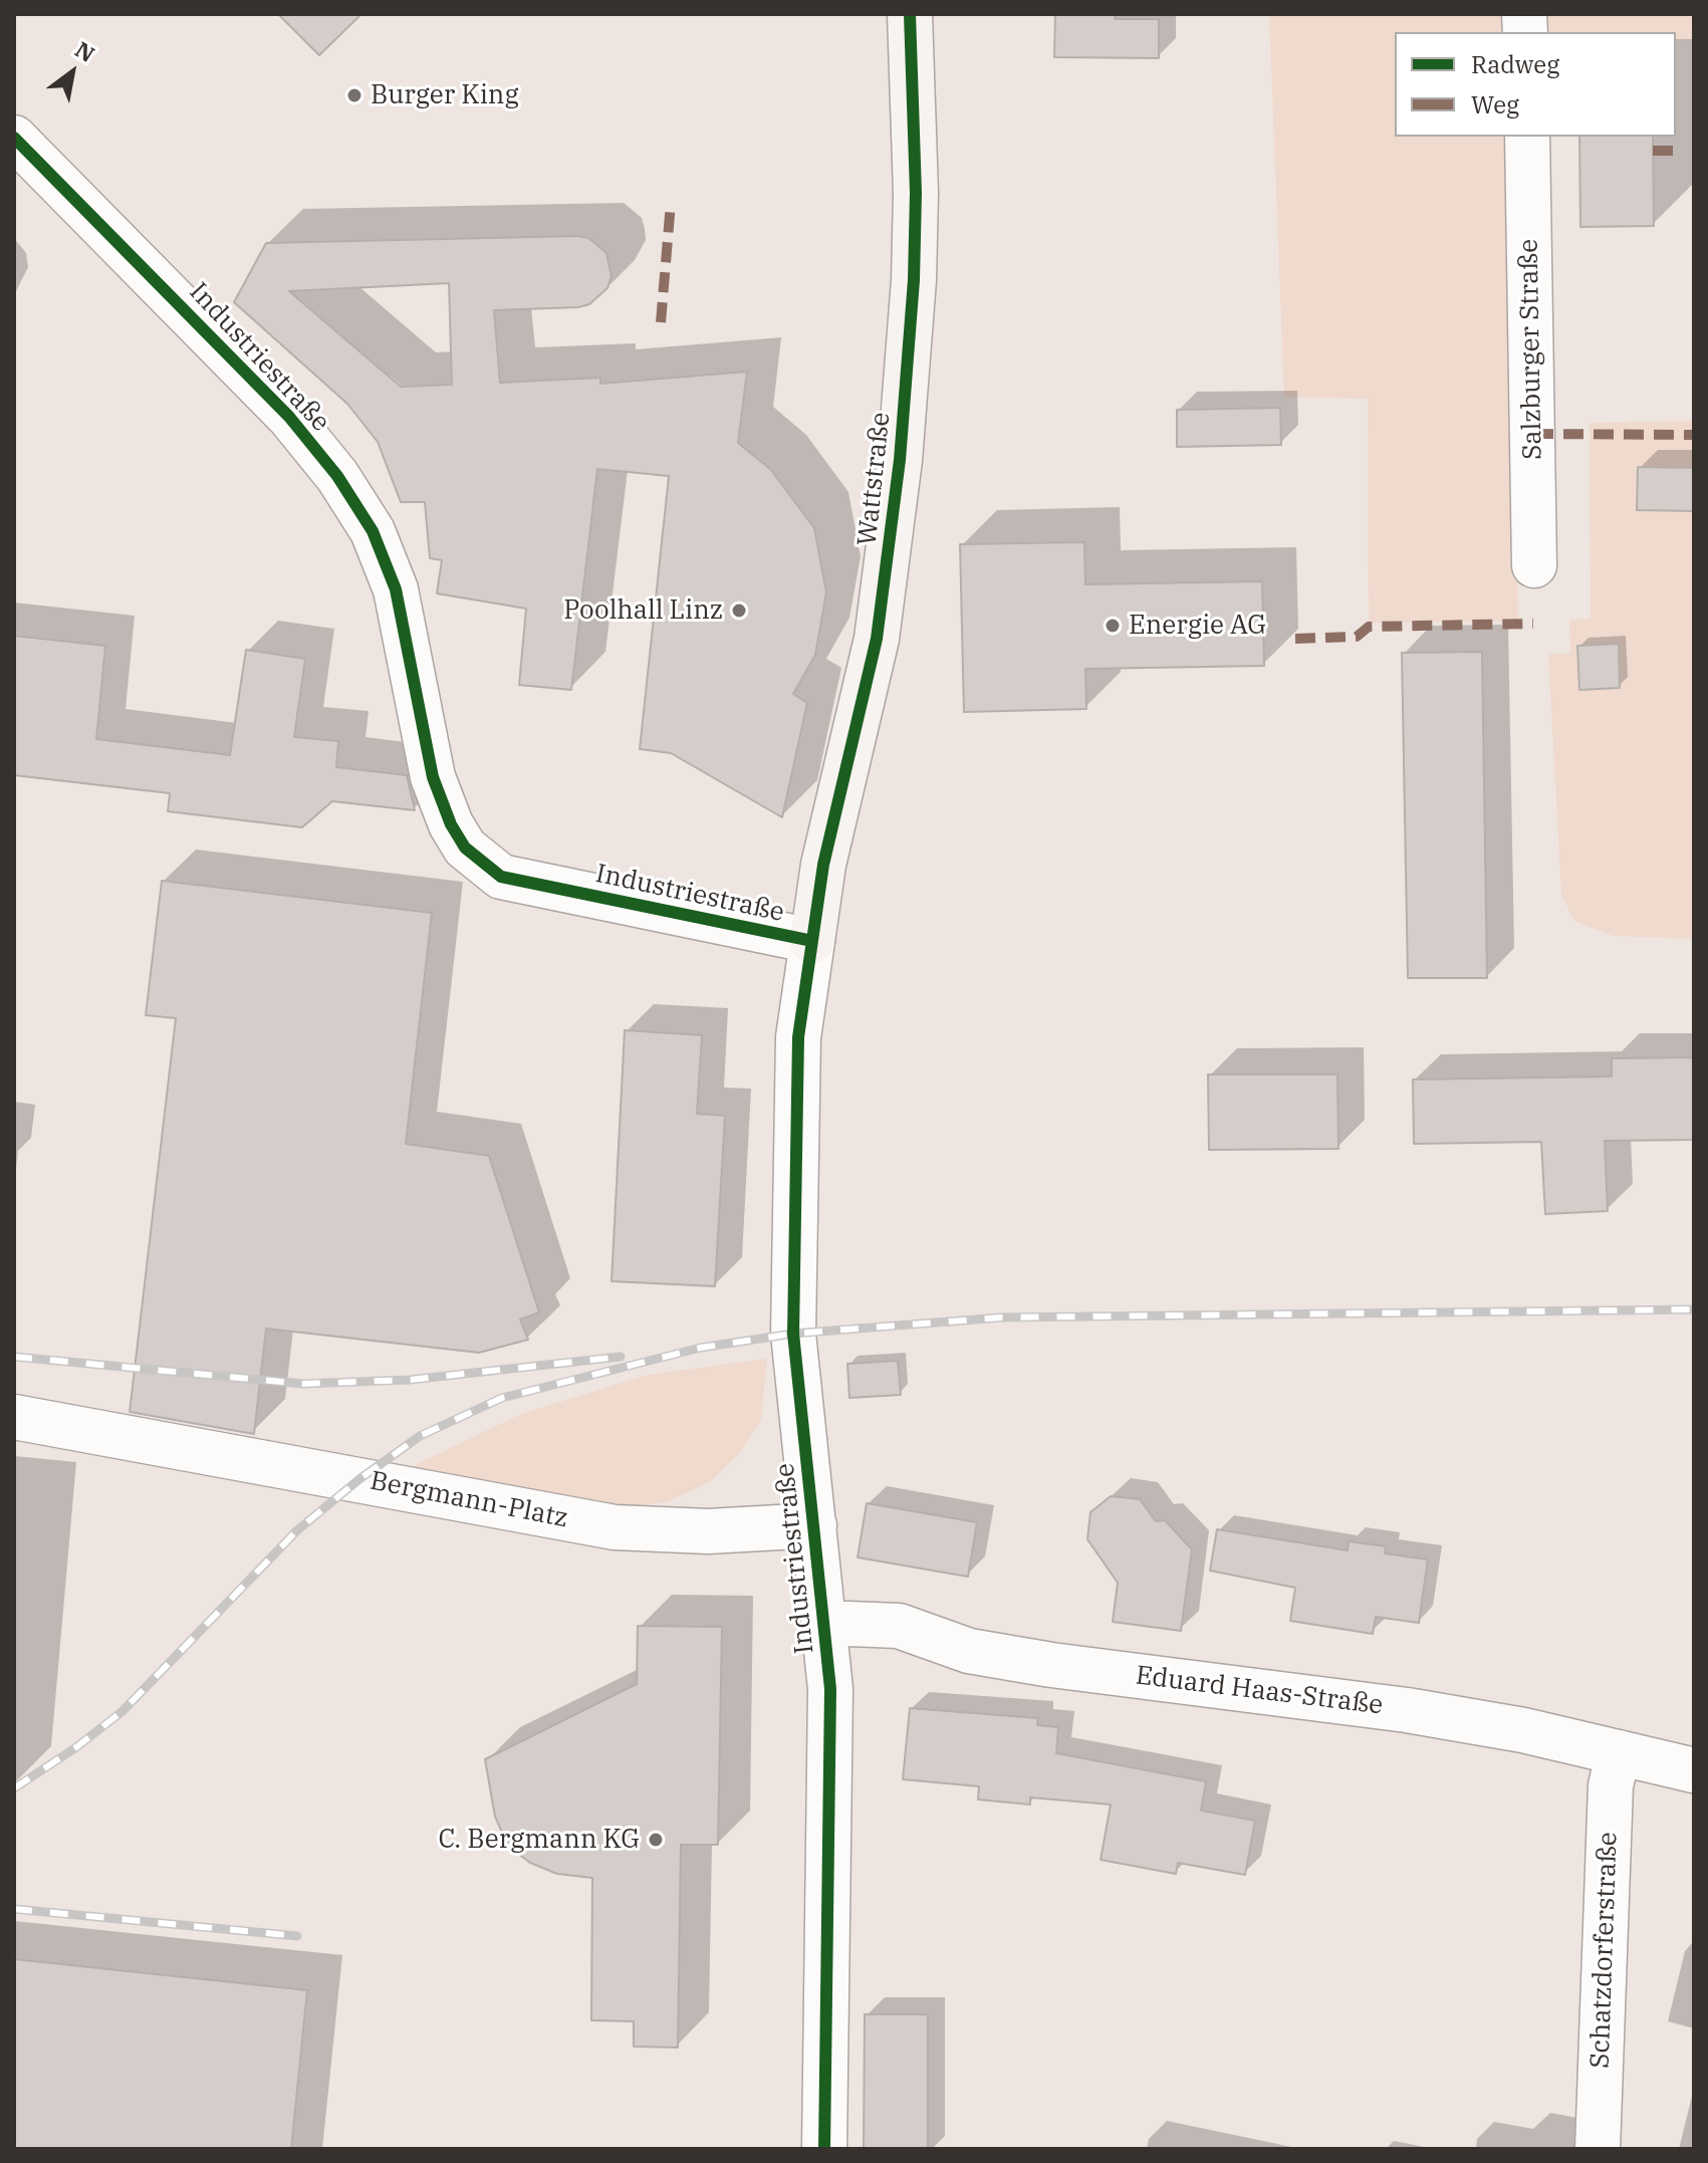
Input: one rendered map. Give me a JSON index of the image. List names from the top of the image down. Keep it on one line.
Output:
{"streets":{"street":["Salzburger Straße","Industriestraße","Wattstraße","Bergmann-Platz","Eduard Haas-Straße","Schatzdorferstraße"]},"crossings":[["Industriestraße","Wattstraße"],["Industriestraße","Bergmann-Platz"],["Industriestraße","Eduard Haas-Straße"],["Eduard Haas-Straße","Schatzdorferstraße"]],"places":["Burger King","Poolhall Linz","Energie AG","C. Bergmann KG"],"legend":["Radweg","Weg"],"north":"top right"}
